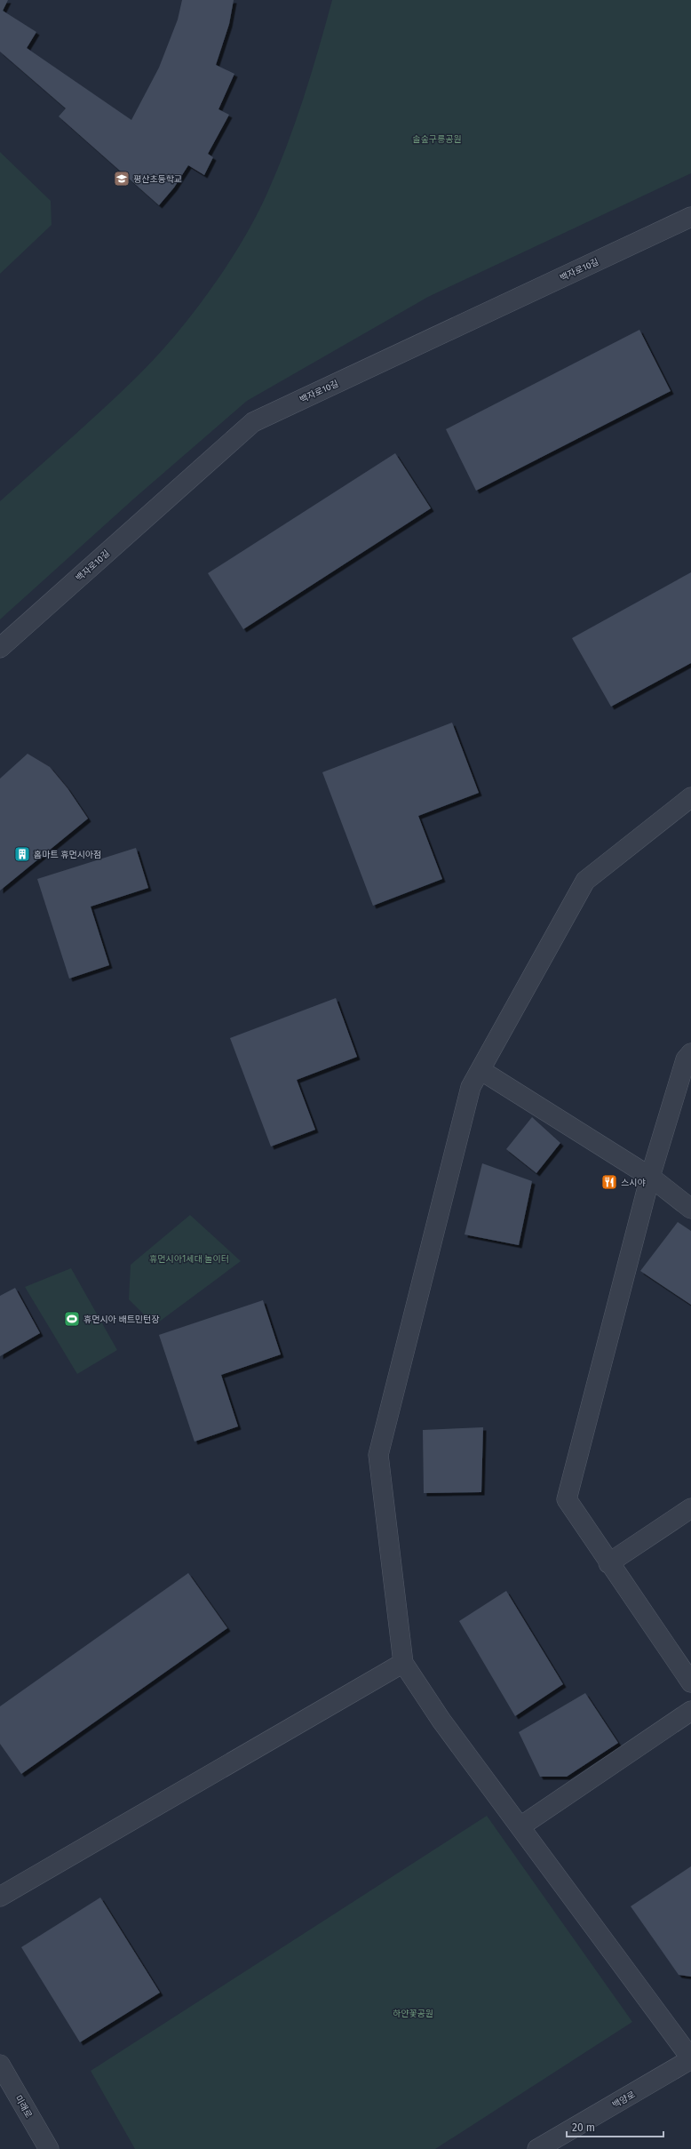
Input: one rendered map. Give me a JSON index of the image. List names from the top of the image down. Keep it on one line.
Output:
{"streets":{"street":["백자로10길","백양로","미래로"]},"parks":["솔숲구릉공원","휴먼시아1세대 놀이터","하얀꽃공원"],"places":{"school or university":["평산초등학교"],"building":["홈마트 휴먼시아점"],"restaurant":["스시야"],"sports":["휴먼시아 배트민턴장"]},"scale_bar":"20 m"}
